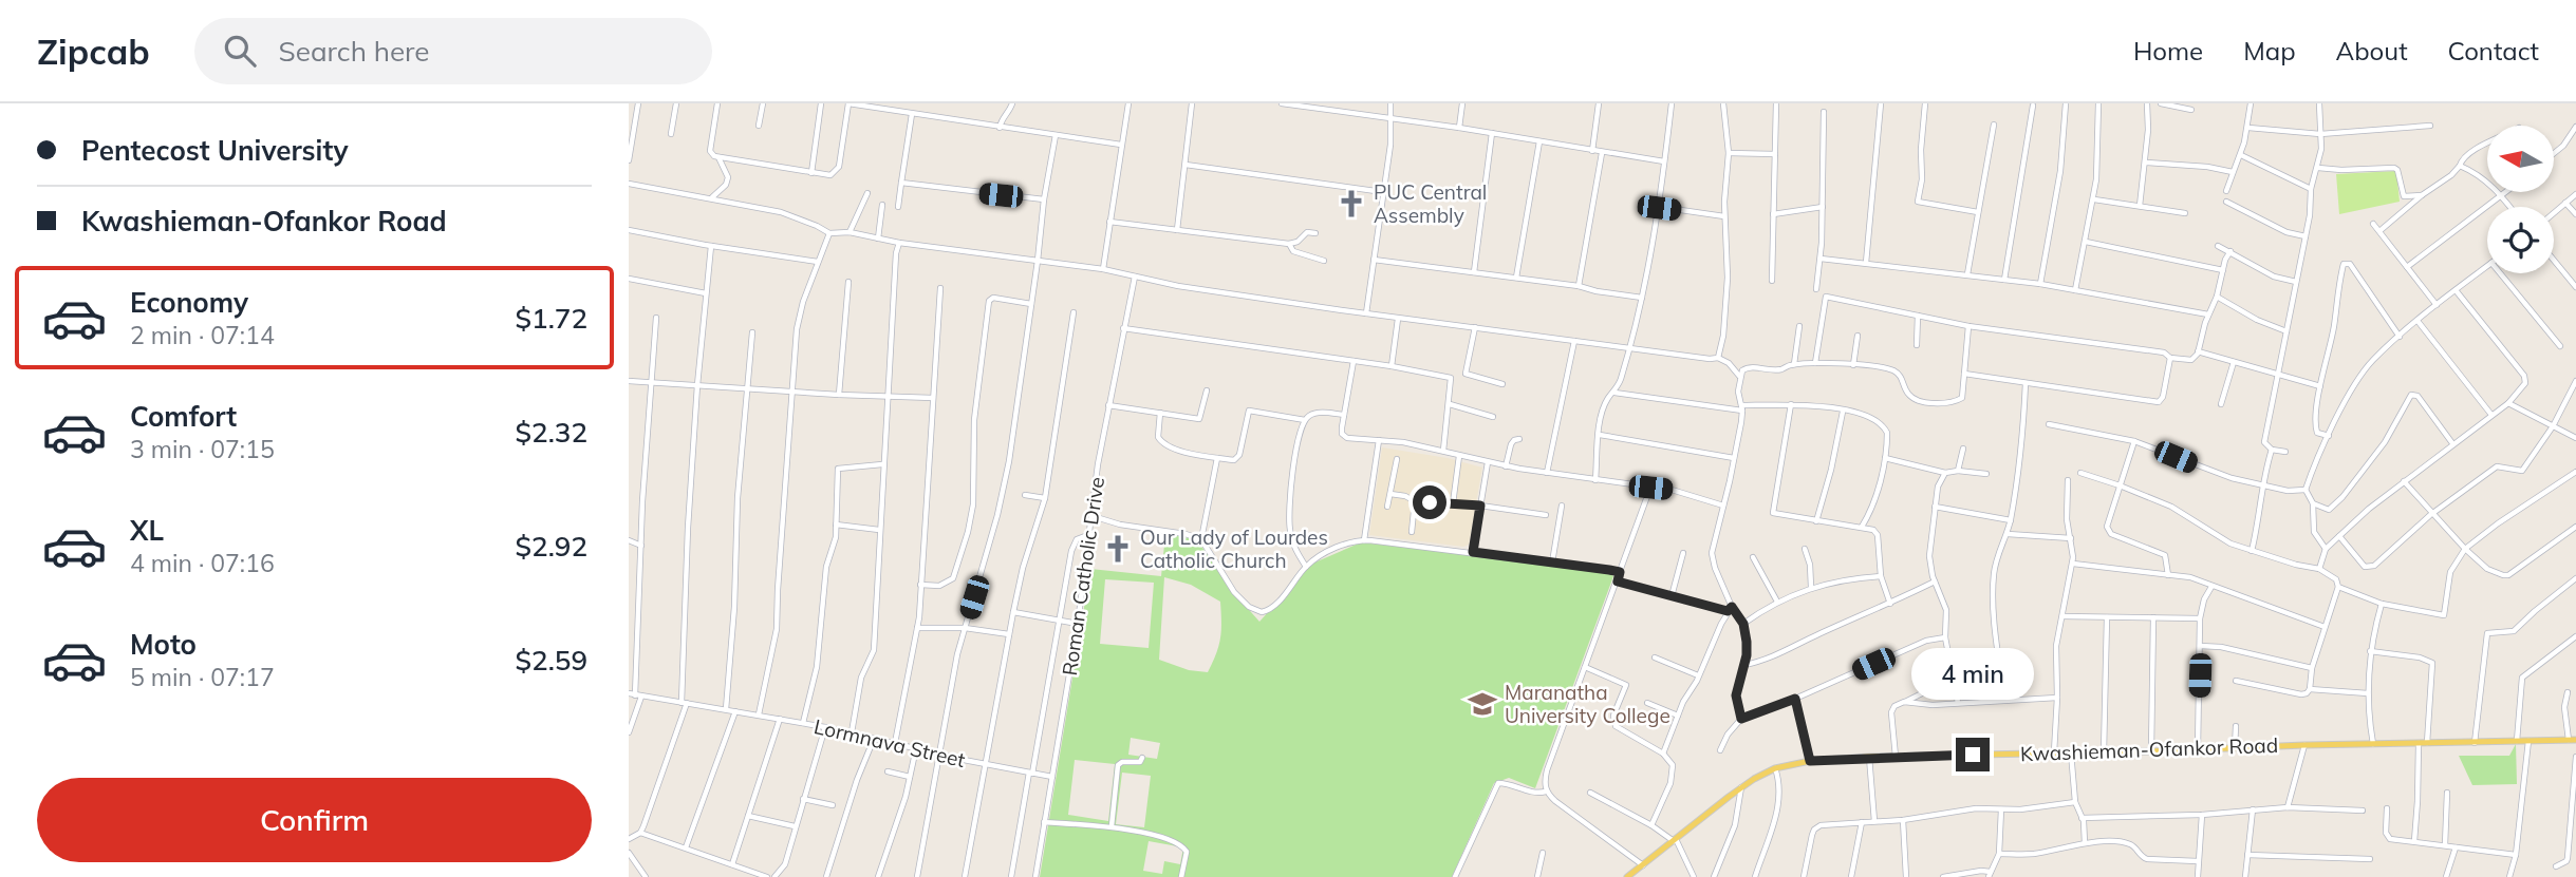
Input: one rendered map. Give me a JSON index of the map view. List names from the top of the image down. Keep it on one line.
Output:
{"streets":{"main road":["Kwashieman-Ofankor Road"],"street":["Roman Catholic Drive","Lormnava Street"]},"crossings":[["Roman Catholic Drive","Lormnava Street"]],"places":{"church":["PUC Central Assembly","Our Lady of Lourdes Catholic Church"],"school or university":["Maranatha University College"]},"north":"left","page":{"header":"Zipcab","search":"Search here","nav":["Home","Map","About","Contact"],"banner":["Pentecost University","Kwashieman-Ofankor Road"],"list":[{"name":"Economy","note":"2 min · 07:14","value":"$1.72"},{"name":"Comfort","note":"3 min · 07:15","value":"$2.32"},{"name":"XL","note":"4 min · 07:16","value":"$2.92"},{"name":"Moto","note":"5 min · 07:17","value":"$2.59"}],"bubble":"4 min","buttons":"Confirm"}}
